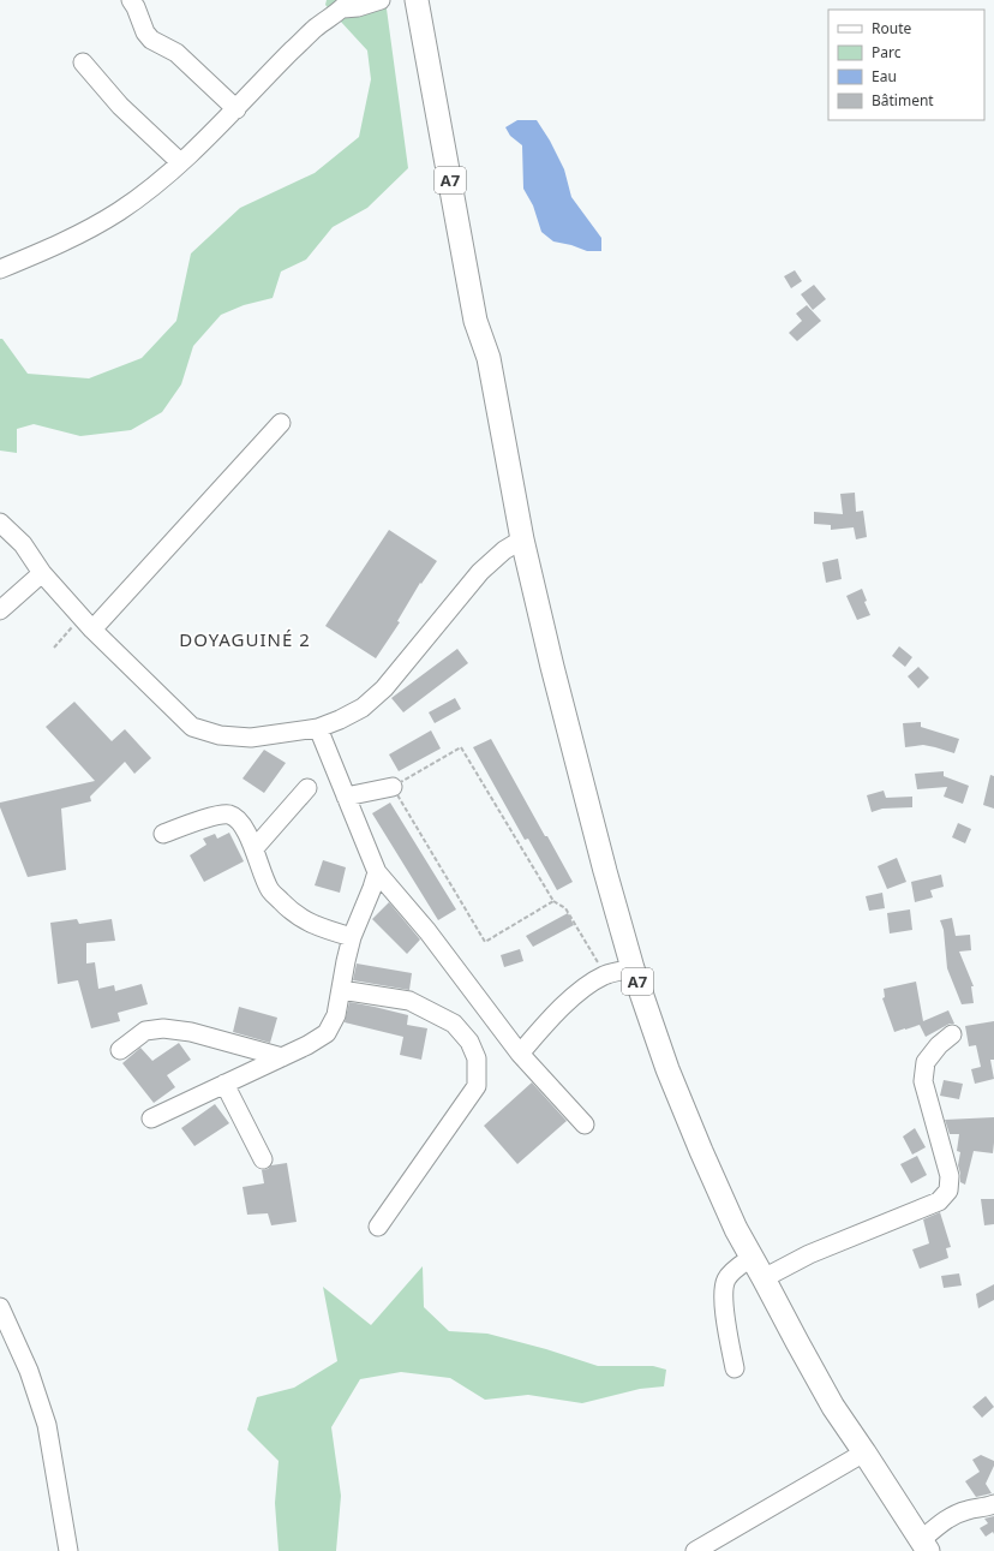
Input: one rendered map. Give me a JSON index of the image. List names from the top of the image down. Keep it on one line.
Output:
{"streets":{"main road":["A7"]},"districts":["DOYAGUINÉ 2"],"legend":["Route","Parc","Eau","Bâtiment"]}
